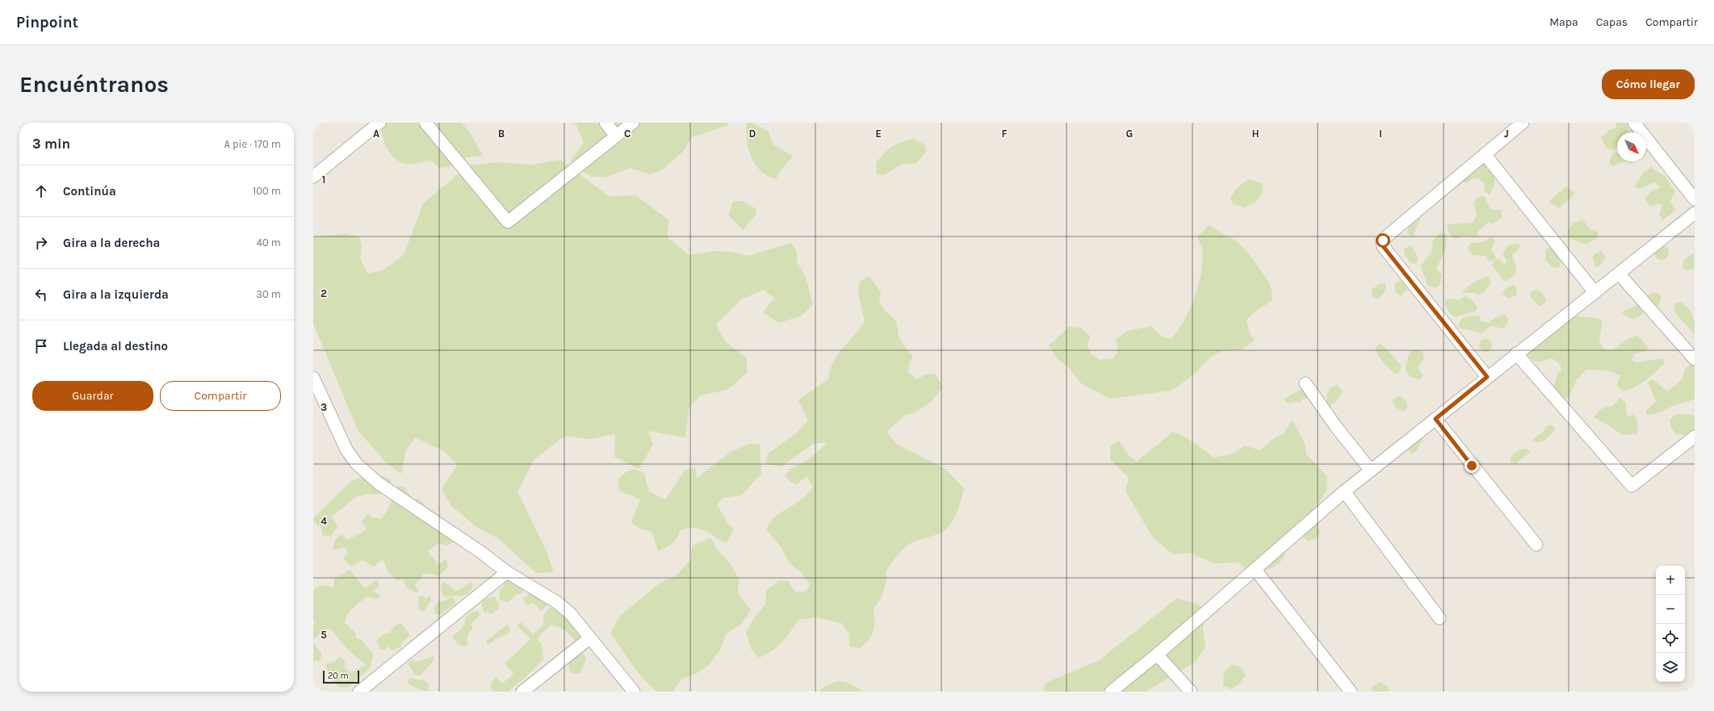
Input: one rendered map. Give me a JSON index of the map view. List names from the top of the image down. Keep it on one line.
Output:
{"scale_bar":"20 m","north":"bottom right","page":{"header":"Pinpoint","nav":["Mapa","Capas","Compartir"],"buttons":["Cómo llegar",["Guardar","Compartir"]],"title":"Encuéntranos","heading":["3 min","A pie · 170 m"],"list":[["Continúa","100 m"],["Gira a la derecha","40 m"],["Gira a la izquierda","30 m"],"Llegada al destino"],"map_buttons":["+","−"],"scale":"20 m"},"grid":{"columns":["A","B","C","D","E","F","G","H","I","J"],"rows":["1","2","3","4","5"]}}
